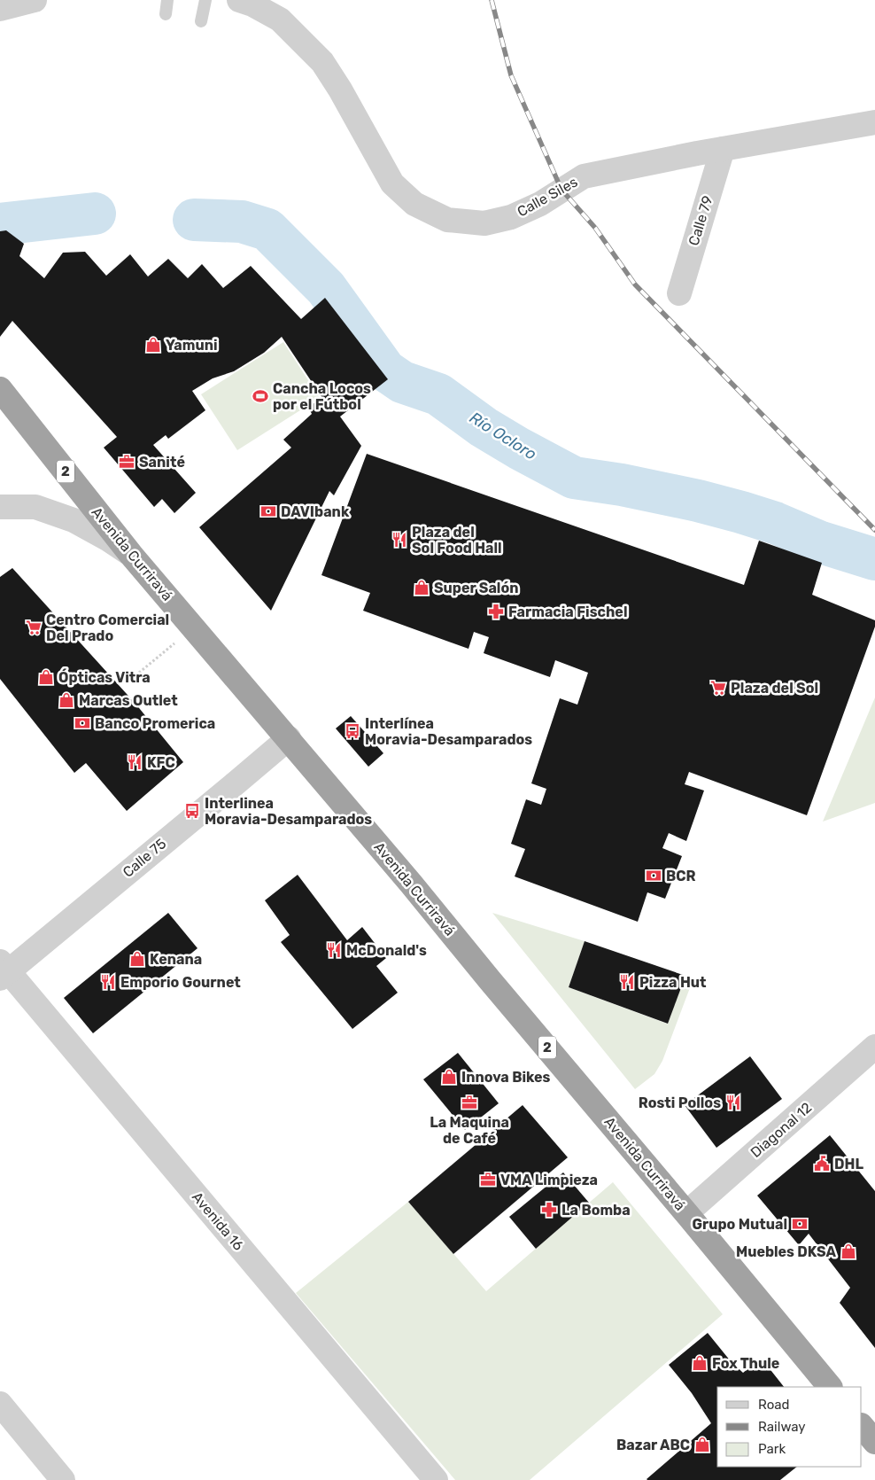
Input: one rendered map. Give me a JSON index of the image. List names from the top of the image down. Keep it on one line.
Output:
{"streets":{"highway":["2","Avenida Curriravá"],"street":["Calle Siles","Calle 79","Calle 75","Diagonal 12","Avenida 16"]},"crossings":[["Calle Siles","Calle 79"],["Avenida Curriravá","Calle 75"],["Avenida Curriravá","Diagonal 12"],["Calle 75","Avenida 16"]],"water":["Río Ocloro"],"places":{"shop":["Yamuni","Super Salón","Ópticas Vitra","Marcas Outlet","Kenana","Innova Bikes","Muebles DKSA","Fox Thule","Bazar ABC"],"sports":["Cancha Locos por el Fútbol"],"office":["Sanité","La Maquina de Café","VMA Limpieza"],"bank":["DAVIbank","Banco Promerica","BCR","Grupo Mutual"],"restaurant":["Plaza del Sol Food Hall","KFC","McDonald's","Emporio Gournet","Pizza Hut","Rosti Pollos"],"pharmacy":["Farmacia Fischel","La Bomba"],"supermarket":["Centro Comercial Del Prado","Plaza del Sol"],"bus stop":["Interlínea Moravia-Desamparados","Interlinea Moravia-Desamparados"],"public building":["DHL"]},"legend":["Road","Railway","Park"]}
